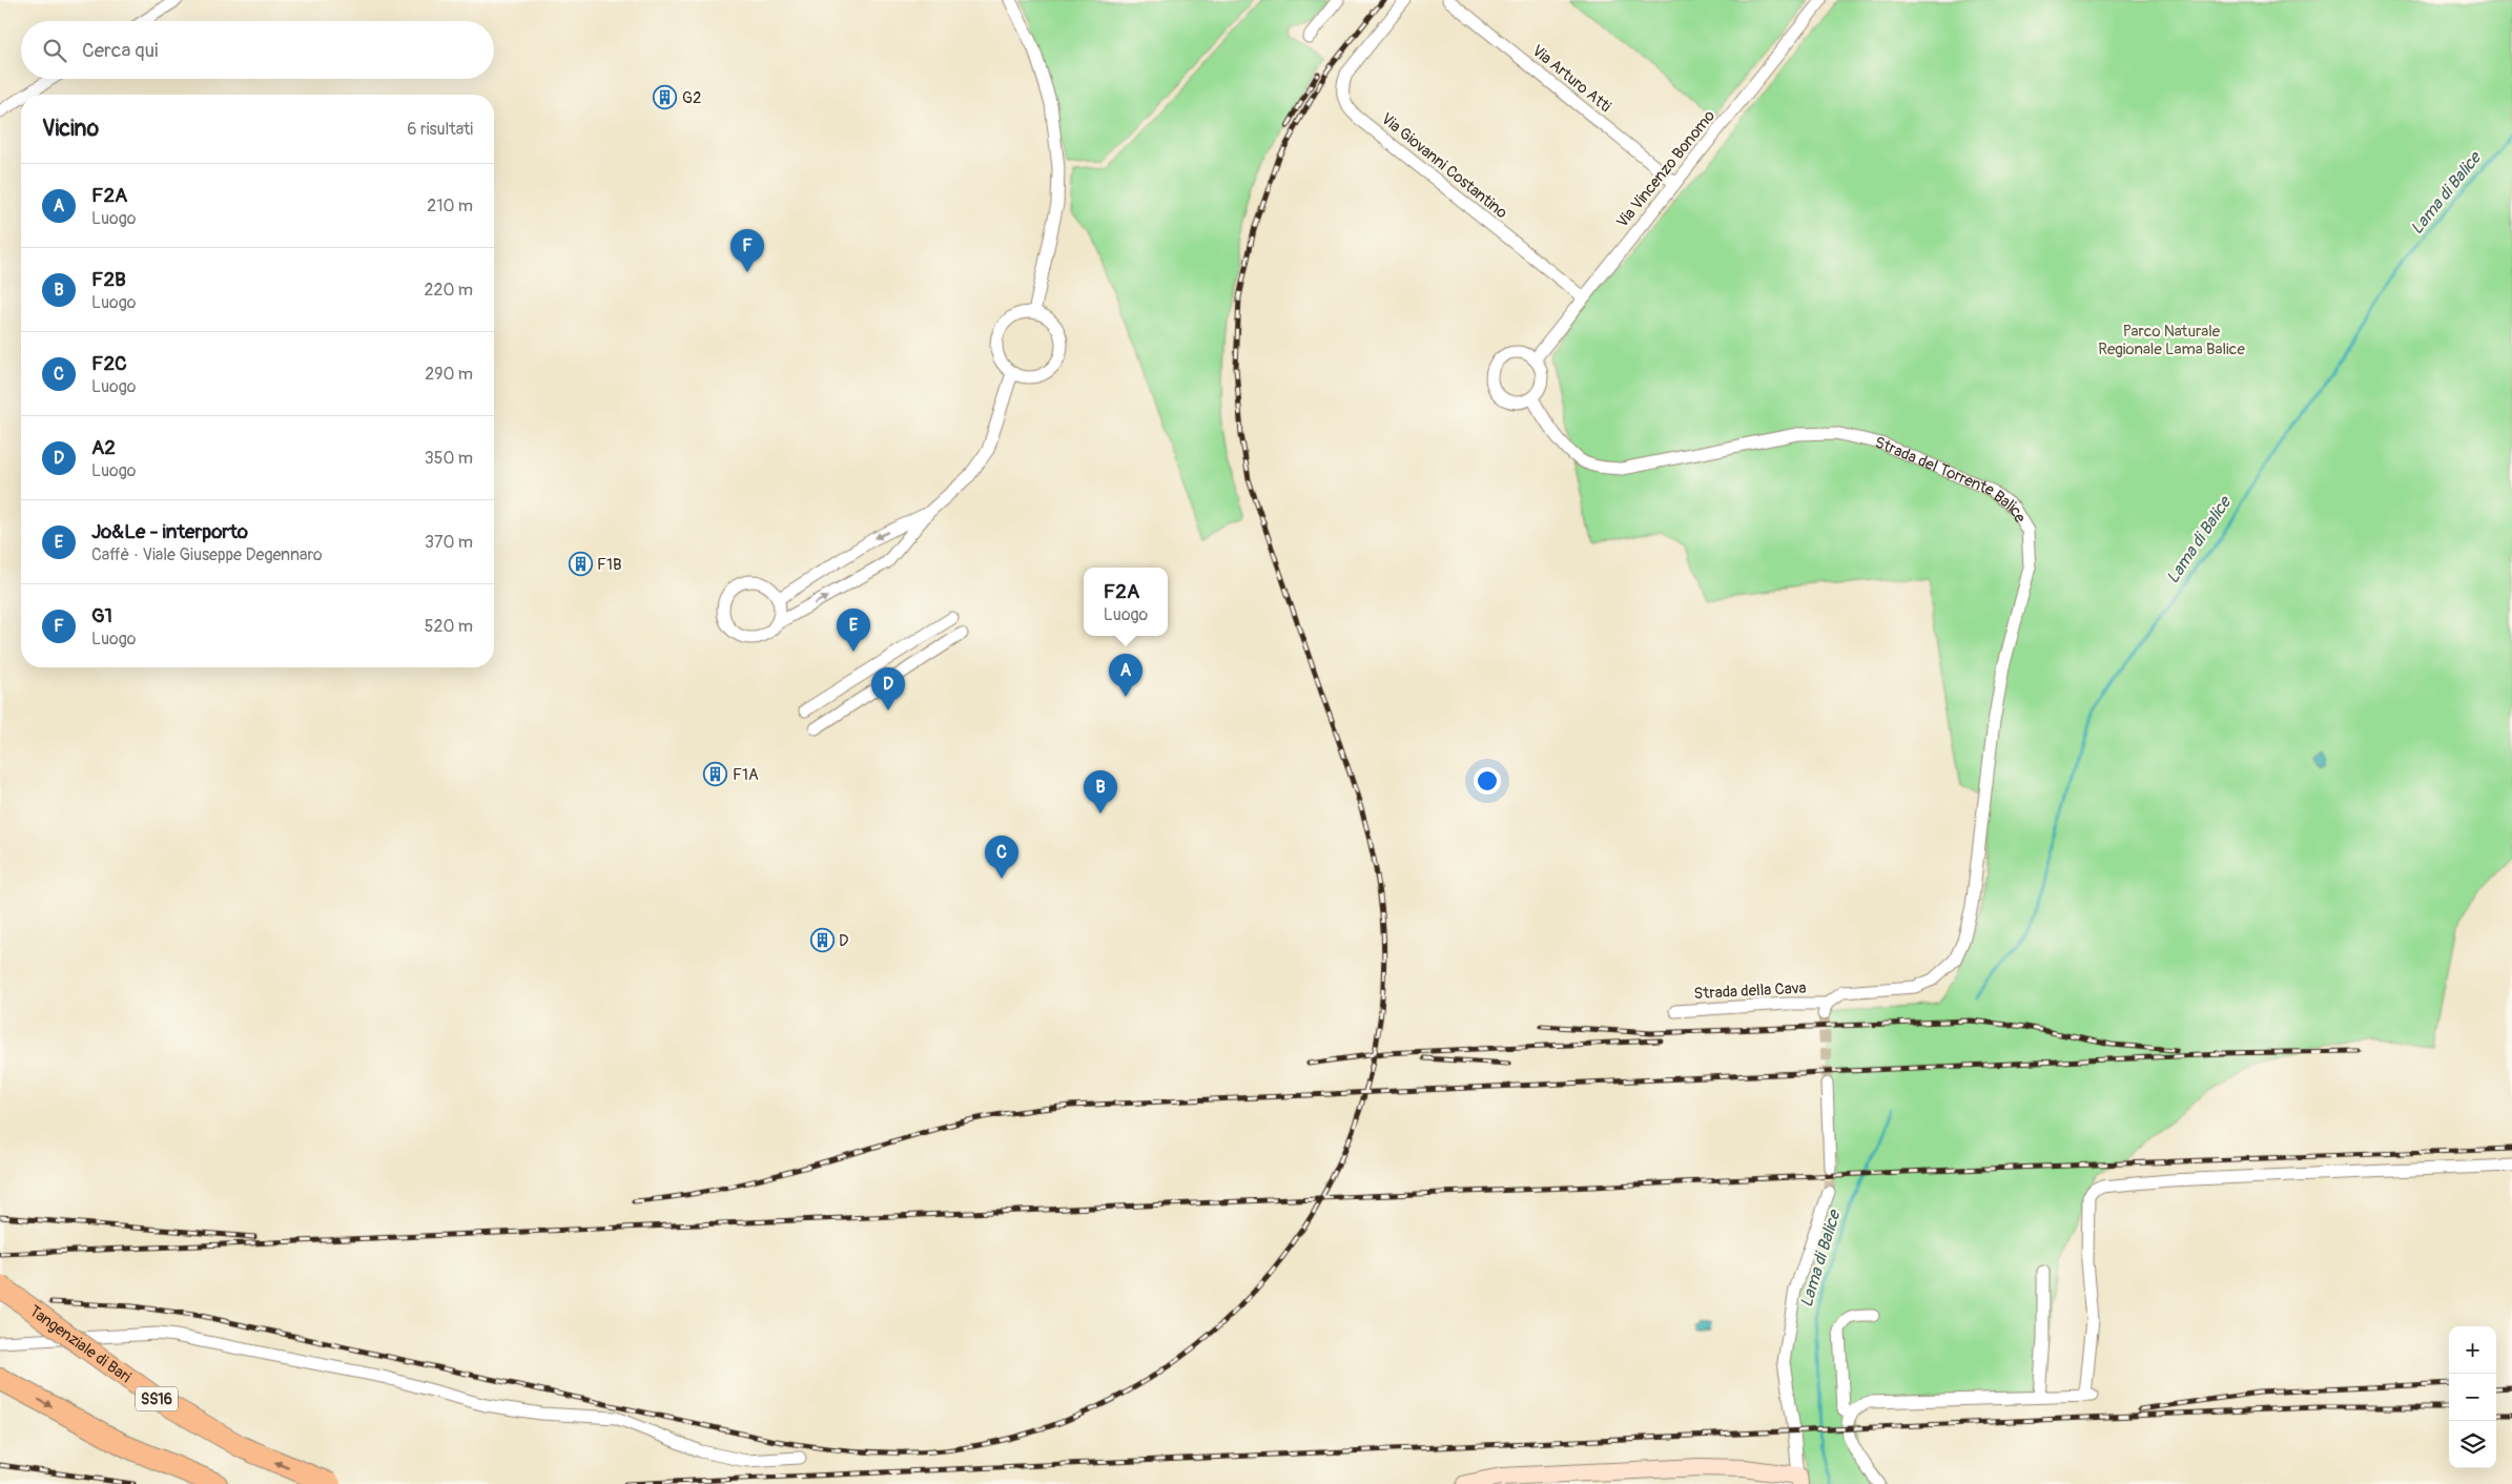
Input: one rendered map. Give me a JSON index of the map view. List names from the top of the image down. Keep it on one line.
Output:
{"streets":{"highway":["Tangenziale di Bari","SS16"],"street":["Via Arturo Atti","Via Giovanni Costantino","Via Vincenzo Bonomo","Strada del Torrente Balice","Strada della Cava"]},"crossings":[["Via Arturo Atti","Via Vincenzo Bonomo"],["Via Giovanni Costantino","Via Vincenzo Bonomo"],["Via Vincenzo Bonomo","Strada del Torrente Balice"],["Strada del Torrente Balice","Strada della Cava"]],"water":["Lama di Balice"],"parks":["Parco Naturale Regionale Lama Balice"],"places":{"building":["G2","F1B","F1A","D"]},"page":{"search":"Cerca qui","heading":["Vicino","6 risultati"],"list":[{"mark":"A","name":"F2A","note":"Luogo","value":"210 m"},{"mark":"B","name":"F2B","note":"Luogo","value":"220 m"},{"mark":"C","name":"F2C","note":"Luogo","value":"290 m"},{"mark":"D","name":"A2","note":"Luogo","value":"350 m"},{"mark":"E","name":"Jo&Le - interporto","note":"Caffè · Viale Giuseppe Degennaro","value":"370 m"},{"mark":"F","name":"G1","note":"Luogo","value":"520 m"}],"pins":["F","E","A","D","B","C"],"popup":["F2A","Luogo"],"map_buttons":["+","−"]}}
